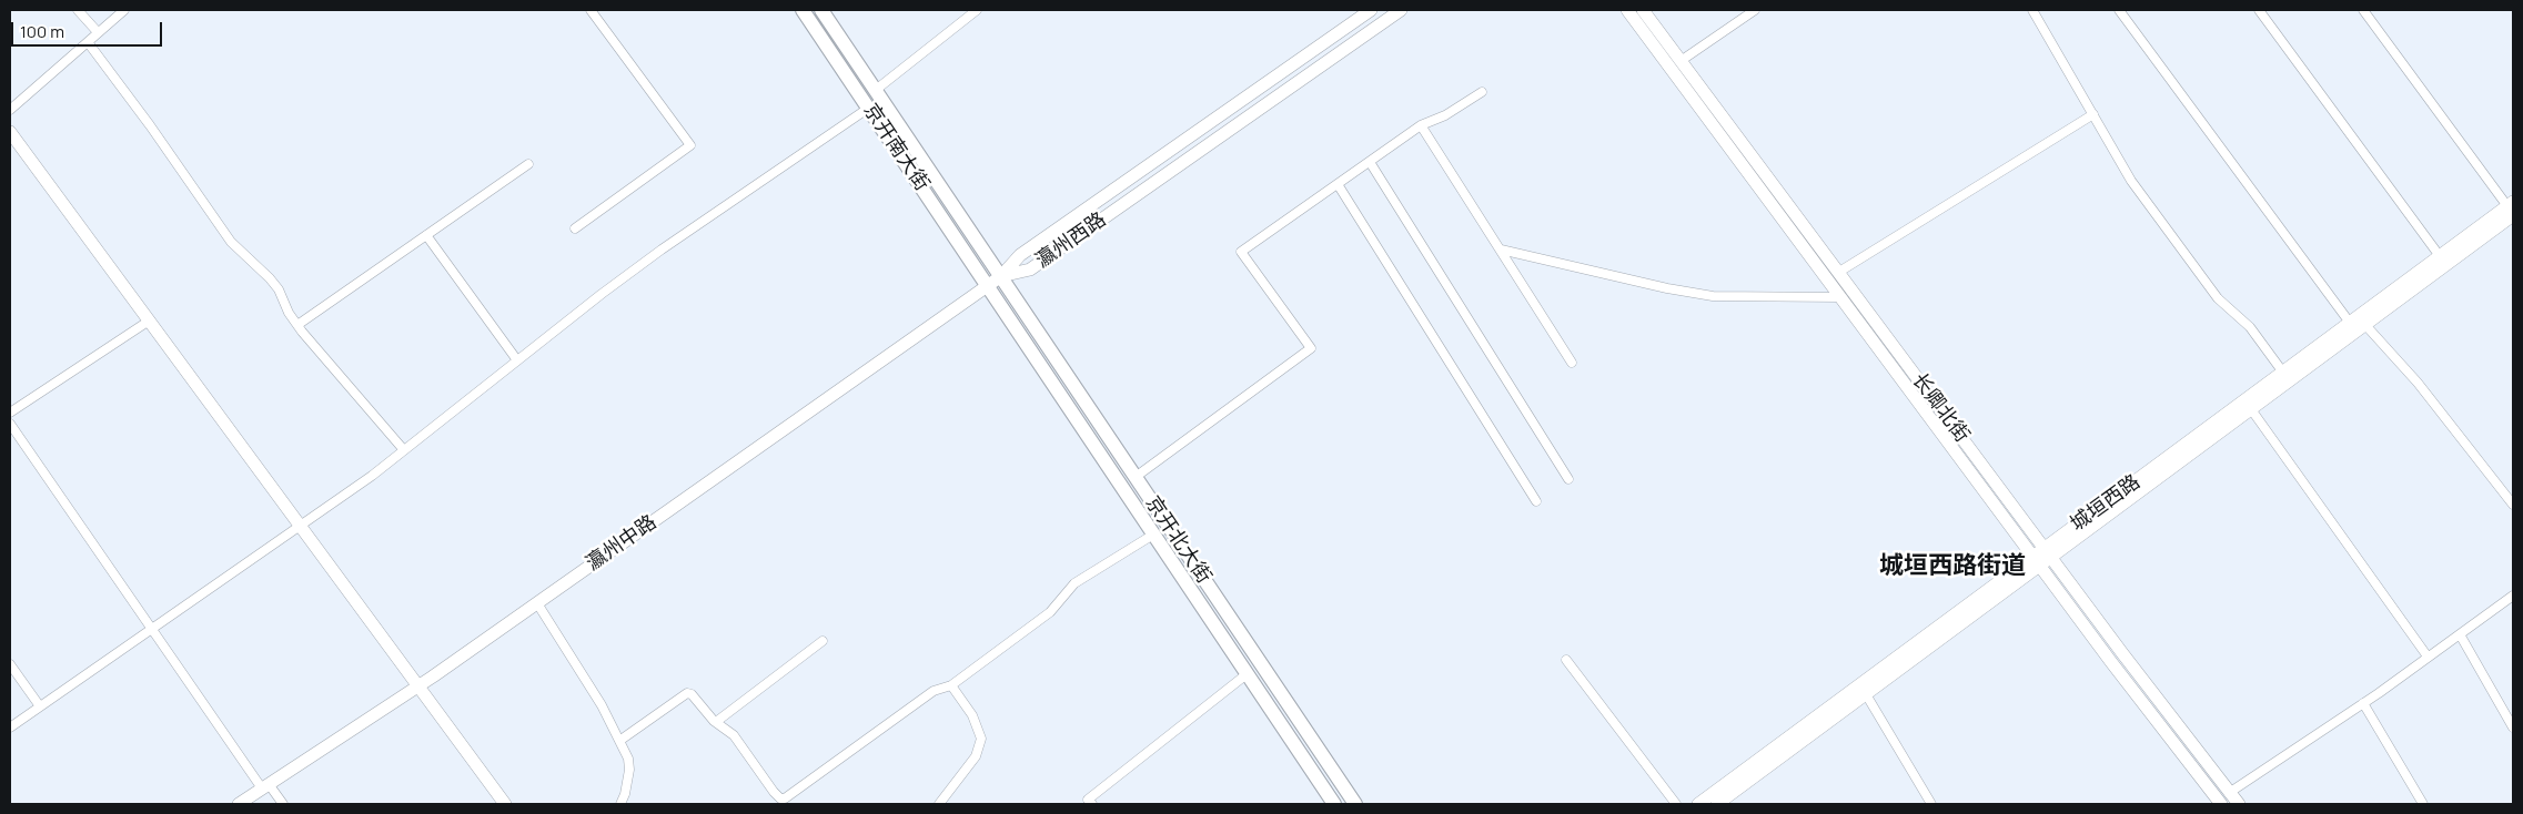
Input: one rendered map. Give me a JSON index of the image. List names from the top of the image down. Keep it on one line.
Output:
{"streets":{"main road":["京开南大街","瀛州西路","长卿北街","城垣西路","京开北大街","瀛州中路"]},"crossings":[["京开南大街","瀛州西路"],["京开南大街","京开北大街"],["京开南大街","瀛州中路"],["瀛州西路","京开北大街"],["瀛州西路","瀛州中路"],["长卿北街","城垣西路"],["京开北大街","瀛州中路"]],"districts":["城垣西路街道"],"scale_bar":"100 m"}
